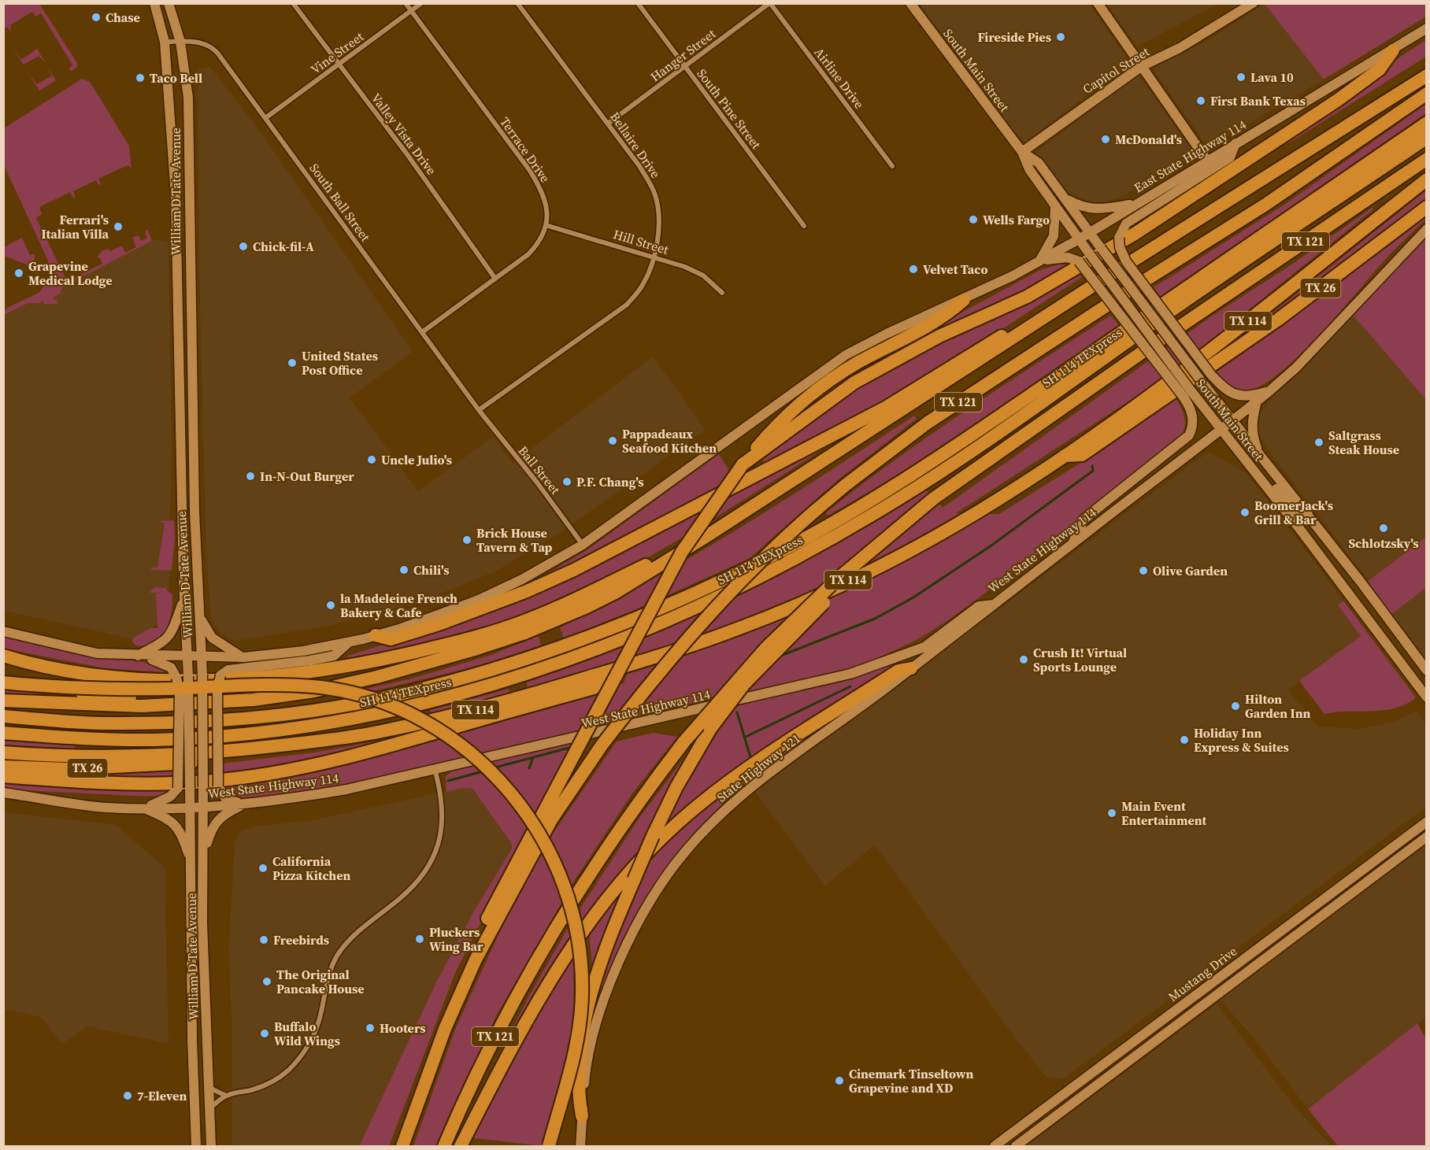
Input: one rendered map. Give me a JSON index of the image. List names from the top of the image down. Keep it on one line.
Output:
{"streets":{"highway":["TX 121","TX 26","TX 114","SH 114 TEXpress"],"main road":["South Main Street","Capitol Street","East State Highway 114","William D Tate Avenue","West State Highway 114","State Highway 121","Mustang Drive"],"street":["Vine Street","Hanger Street","Airline Drive","South Pine Street","Valley Vista Drive","Bellaire Drive","Terrace Drive","South Ball Street","Hill Street","Ball Street"]},"crossings":[["Vine Street","Valley Vista Drive"],["Vine Street","Terrace Drive"],["Vine Street","South Ball Street"],["Hanger Street","Airline Drive"],["Hanger Street","South Pine Street"],["Hanger Street","Bellaire Drive"],["South Main Street","Capitol Street"],["South Main Street","East State Highway 114"],["South Main Street","West State Highway 114"],["Valley Vista Drive","Terrace Drive"],["Bellaire Drive","South Ball Street"],["Bellaire Drive","Hill Street"],["Bellaire Drive","Ball Street"],["Terrace Drive","South Ball Street"],["Terrace Drive","Hill Street"],["William D Tate Avenue","South Ball Street"],["William D Tate Avenue","West State Highway 114"],["South Ball Street","Ball Street"],["TX 26","TX 114"],["West State Highway 114","State Highway 121"]],"places":["Chase","Fireside Pies","Lava 10","Taco Bell","First Bank Texas","McDonald's","Wells Fargo","Ferrari's Italian Villa","Chick-fil-A","Velvet Taco","Grapevine Medical Lodge","United States Post Office","Pappadeaux Seafood Kitchen","Saltgrass Steak House","Uncle Julio's","In-N-Out Burger","P.F. Chang's","BoomerJack's Grill & Bar","Schlotzsky's","Brick House Tavern & Tap","Chili's","Olive Garden","la Madeleine French Bakery & Cafe","Crush It! Virtual Sports Lounge","Hilton Garden Inn","Holiday Inn Express & Suites","Main Event Entertainment","California Pizza Kitchen","Pluckers Wing Bar","Freebirds","The Original Pancake House","Hooters","Buffalo Wild Wings","Cinemark Tinseltown Grapevine and XD","7-Eleven"]}
